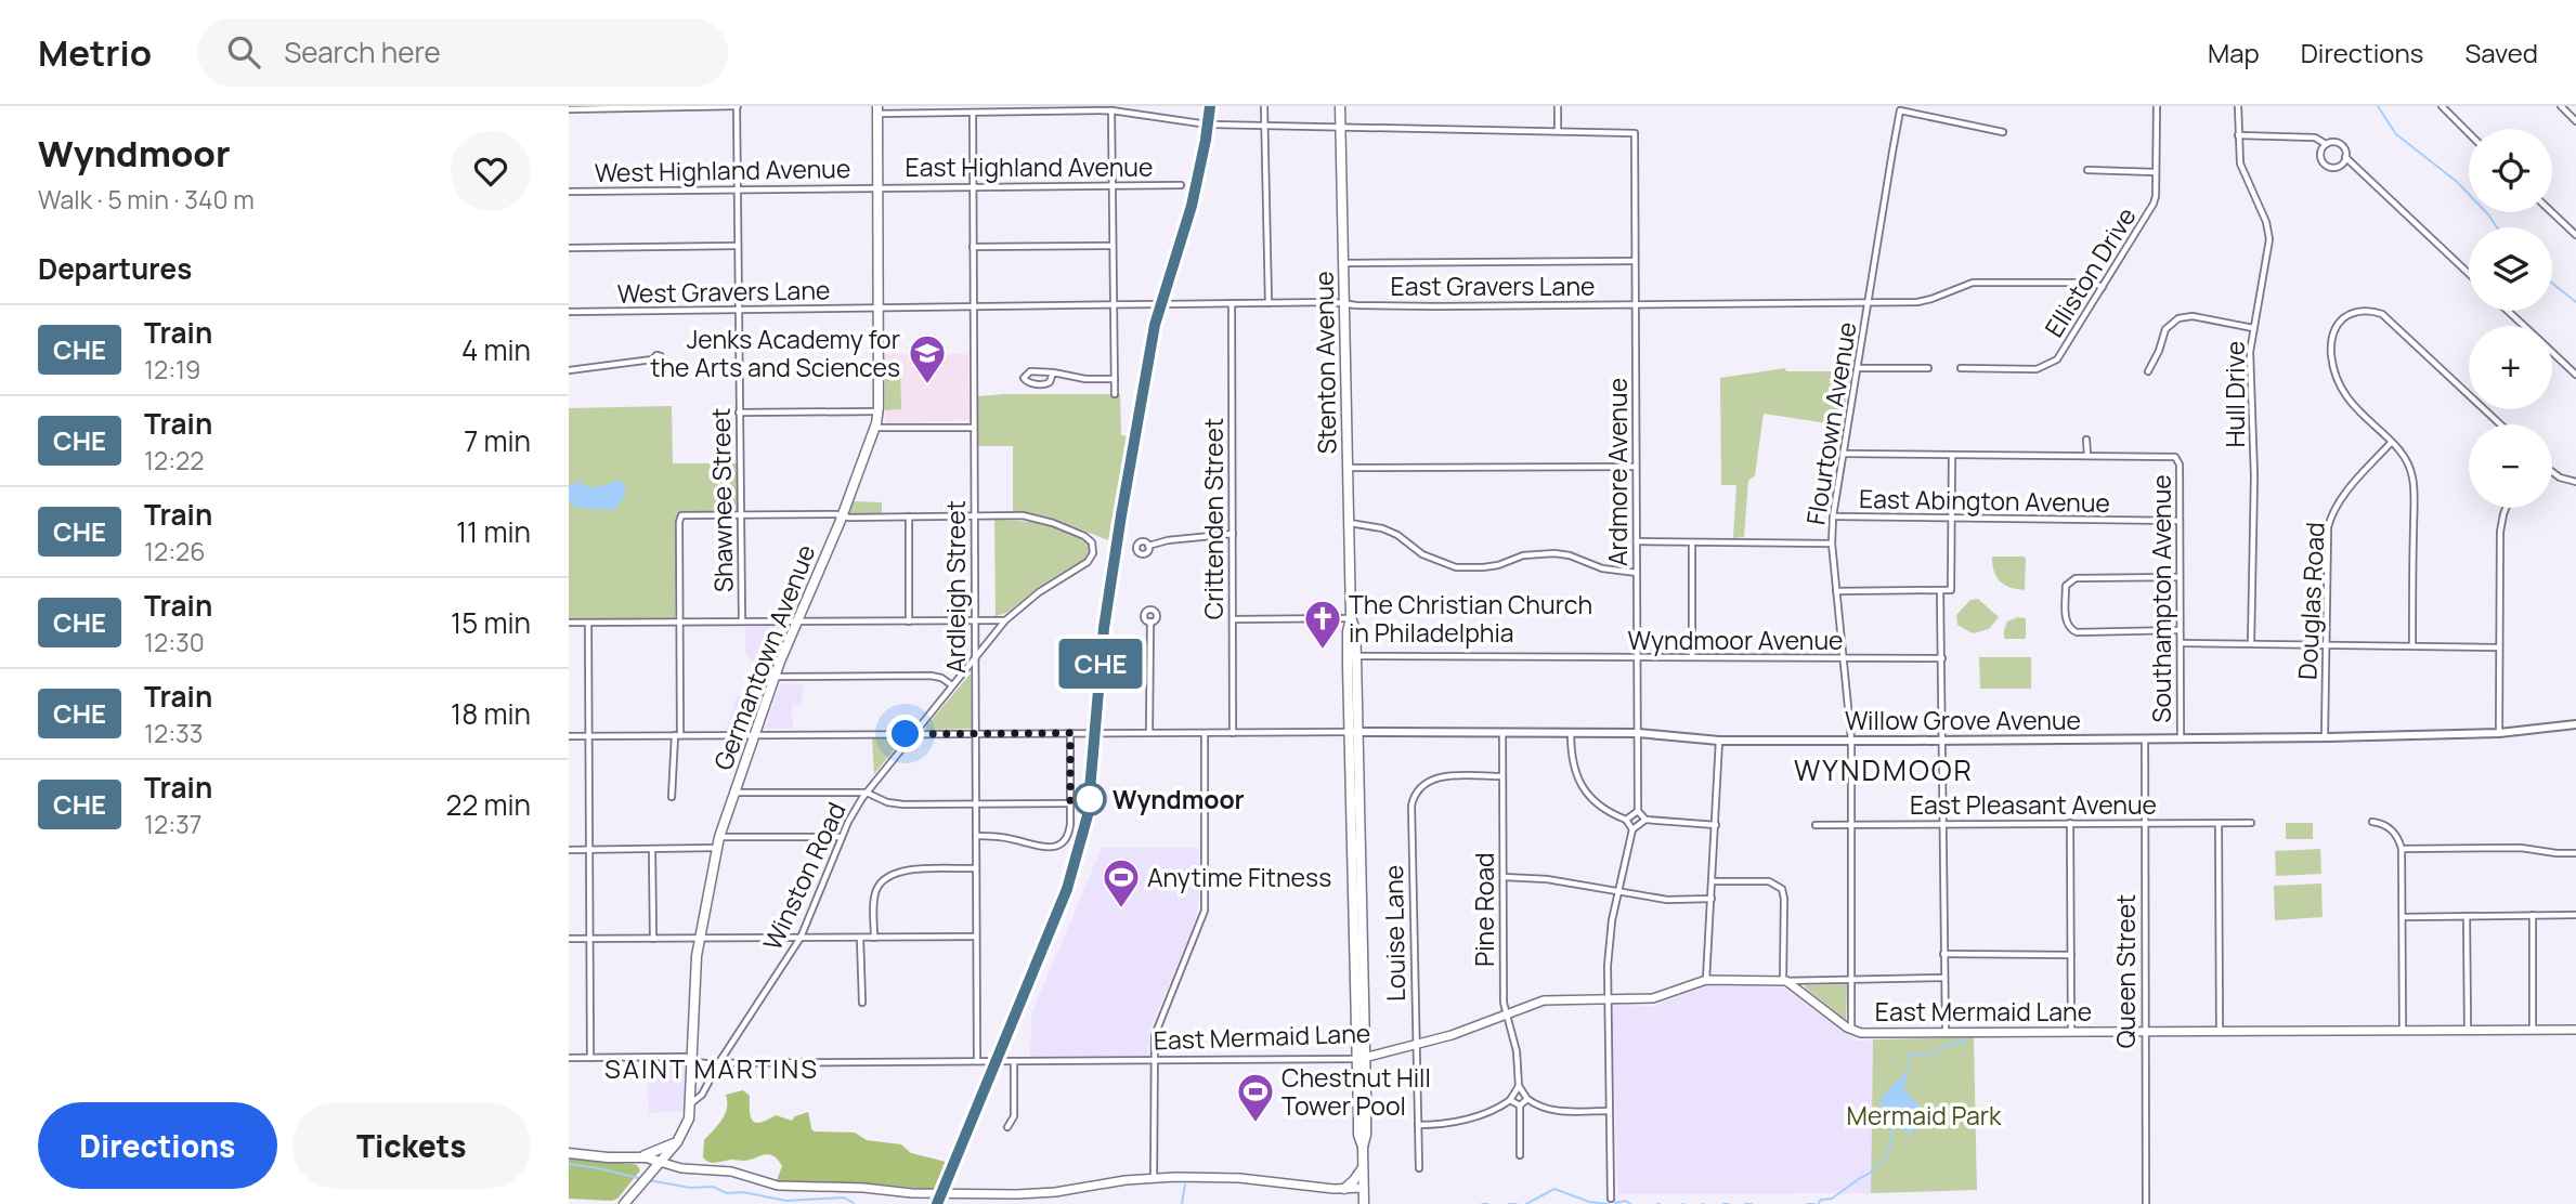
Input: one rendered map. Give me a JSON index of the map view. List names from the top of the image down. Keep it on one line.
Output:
{"streets":{"main road":["Stenton Avenue","Germantown Avenue","East Mermaid Lane"],"street":["East Highland Avenue","West Highland Avenue","Elliston Drive","East Gravers Lane","West Gravers Lane","Hull Drive","Flourtown Avenue","Ardmore Avenue","Shawnee Street","East Abington Avenue","Crittenden Street","Ardleigh Street","Southampton Avenue","Douglas Road","Wyndmoor Avenue","Willow Grove Avenue","East Pleasant Avenue","Winston Road","Pine Road","Louise Lane","Queen Street"]},"crossings":[["East Highland Avenue","West Highland Avenue"],["East Highland Avenue","Ardleigh Street"],["East Highland Avenue","Germantown Avenue"],["West Highland Avenue","Shawnee Street"],["West Highland Avenue","Germantown Avenue"],["Elliston Drive","East Gravers Lane"],["East Gravers Lane","West Gravers Lane"],["East Gravers Lane","Stenton Avenue"],["East Gravers Lane","Flourtown Avenue"],["East Gravers Lane","Ardmore Avenue"],["East Gravers Lane","Crittenden Street"],["East Gravers Lane","Ardleigh Street"],["East Gravers Lane","Germantown Avenue"],["West Gravers Lane","Shawnee Street"],["West Gravers Lane","Germantown Avenue"],["Stenton Avenue","Wyndmoor Avenue"],["Stenton Avenue","Willow Grove Avenue"],["Stenton Avenue","East Mermaid Lane"],["Flourtown Avenue","East Abington Avenue"],["Flourtown Avenue","Wyndmoor Avenue"],["Flourtown Avenue","Willow Grove Avenue"],["Flourtown Avenue","East Pleasant Avenue"],["Flourtown Avenue","East Mermaid Lane"],["Ardmore Avenue","Wyndmoor Avenue"],["Ardmore Avenue","Willow Grove Avenue"],["East Abington Avenue","Southampton Avenue"],["Ardleigh Street","Winston Road"],["Ardleigh Street","East Mermaid Lane"],["Southampton Avenue","Willow Grove Avenue"],["Douglas Road","Willow Grove Avenue"],["Germantown Avenue","Winston Road"],["Germantown Avenue","East Mermaid Lane"],["Willow Grove Avenue","Pine Road"],["Willow Grove Avenue","Queen Street"],["East Pleasant Avenue","Queen Street"],["Winston Road","East Mermaid Lane"],["Pine Road","Louise Lane"],["Pine Road","East Mermaid Lane"],["Louise Lane","East Mermaid Lane"],["Queen Street","East Mermaid Lane"]],"districts":["WYNDMOOR","SAINT MARTINS"],"parks":["Mermaid Park"],"places":{"school or university":["Jenks Academy for the Arts and Sciences"],"church":["The Christian Church in Philadelphia"],"other":["Wyndmoor"],"sports":["Anytime Fitness","Chestnut Hill Tower Pool"]},"page":{"header":"Metrio","search":"Search here","nav":["Map","Directions","Saved"],"heading":[["Wyndmoor","Walk · 5 min · 340 m"],"Departures"],"on_map":"CHE","map_buttons":["+","−"],"list":[{"mark":"CHE","name":"Train","note":"12:19","value":"4 min"},{"mark":"CHE","name":"Train","note":"12:22","value":"7 min"},{"mark":"CHE","name":"Train","note":"12:26","value":"11 min"},{"mark":"CHE","name":"Train","note":"12:30","value":"15 min"},{"mark":"CHE","name":"Train","note":"12:33","value":"18 min"},{"mark":"CHE","name":"Train","note":"12:37","value":"22 min"}],"buttons":["Directions","Tickets"]}}
